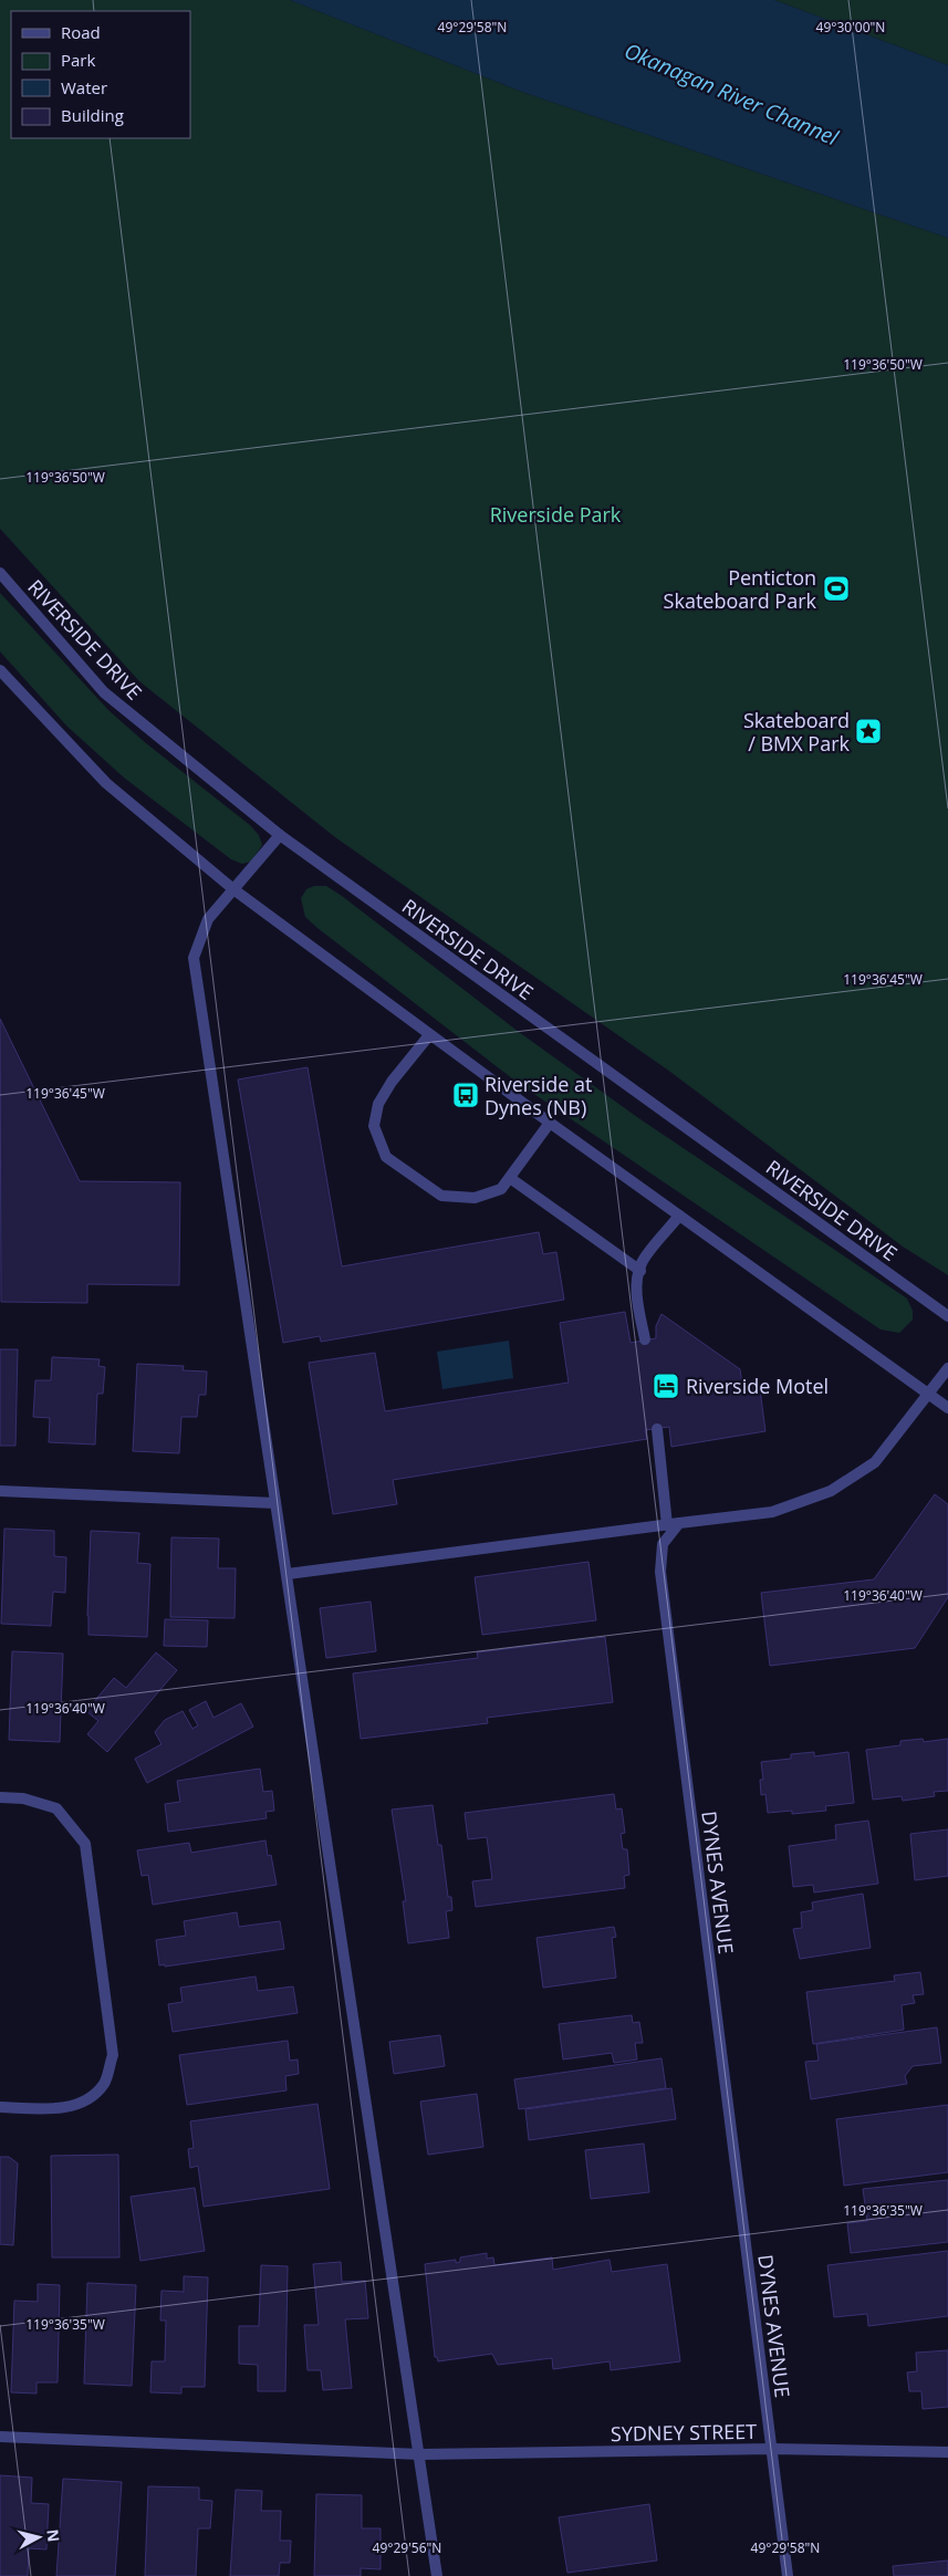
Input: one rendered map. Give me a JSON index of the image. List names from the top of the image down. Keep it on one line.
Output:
{"streets":{"street":["RIVERSIDE DRIVE","DYNES AVENUE","SYDNEY STREET"]},"crossings":[["DYNES AVENUE","SYDNEY STREET"]],"water":["Okanagan River Channel"],"parks":["Riverside Park"],"places":{"sports":["Penticton Skateboard Park"],"place":["Skateboard / BMX Park"],"bus stop":["Riverside at Dynes (NB)"],"hotel":["Riverside Motel"]},"legend":["Road","Park","Water","Building"],"north":"right","coordinates":["49°29'58\"N","49°30'00\"N","119°36'50\"W","119°36'45\"W","119°36'40\"W","119°36'35\"W","49°29'56\"N"]}
